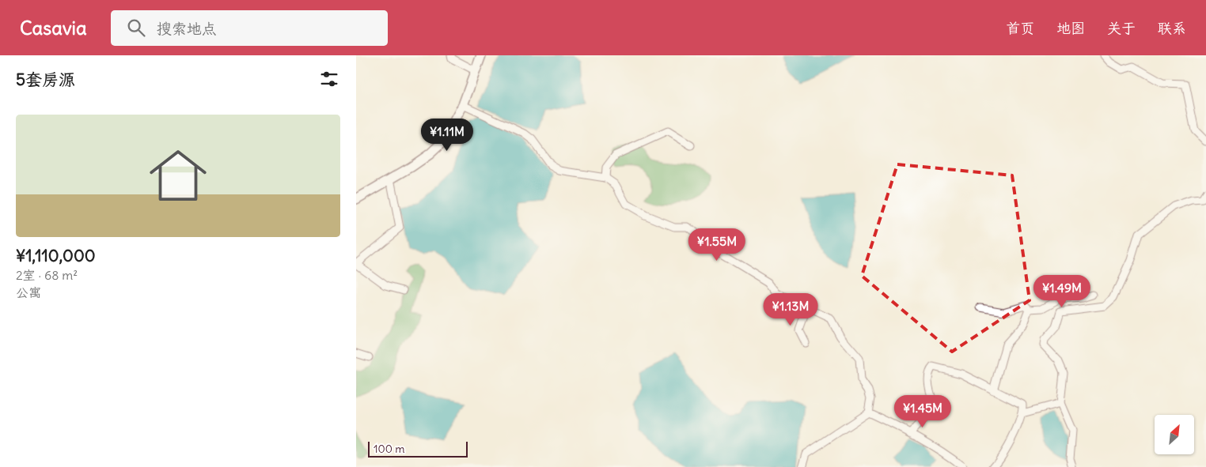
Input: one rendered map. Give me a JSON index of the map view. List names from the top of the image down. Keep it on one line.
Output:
{"scale_bar":"100 m","north":"top right","page":{"header":"Casavia","search":"搜索地点","nav":["首页","地图","关于","联系"],"heading":"5套房源","list":[{"name":"¥1,110,000","note":"2室 · 68 m² · 公寓"}],"price":["¥1.11M","¥1.55M","¥1.49M","¥1.13M","¥1.45M"],"scale":"100 m"}}
